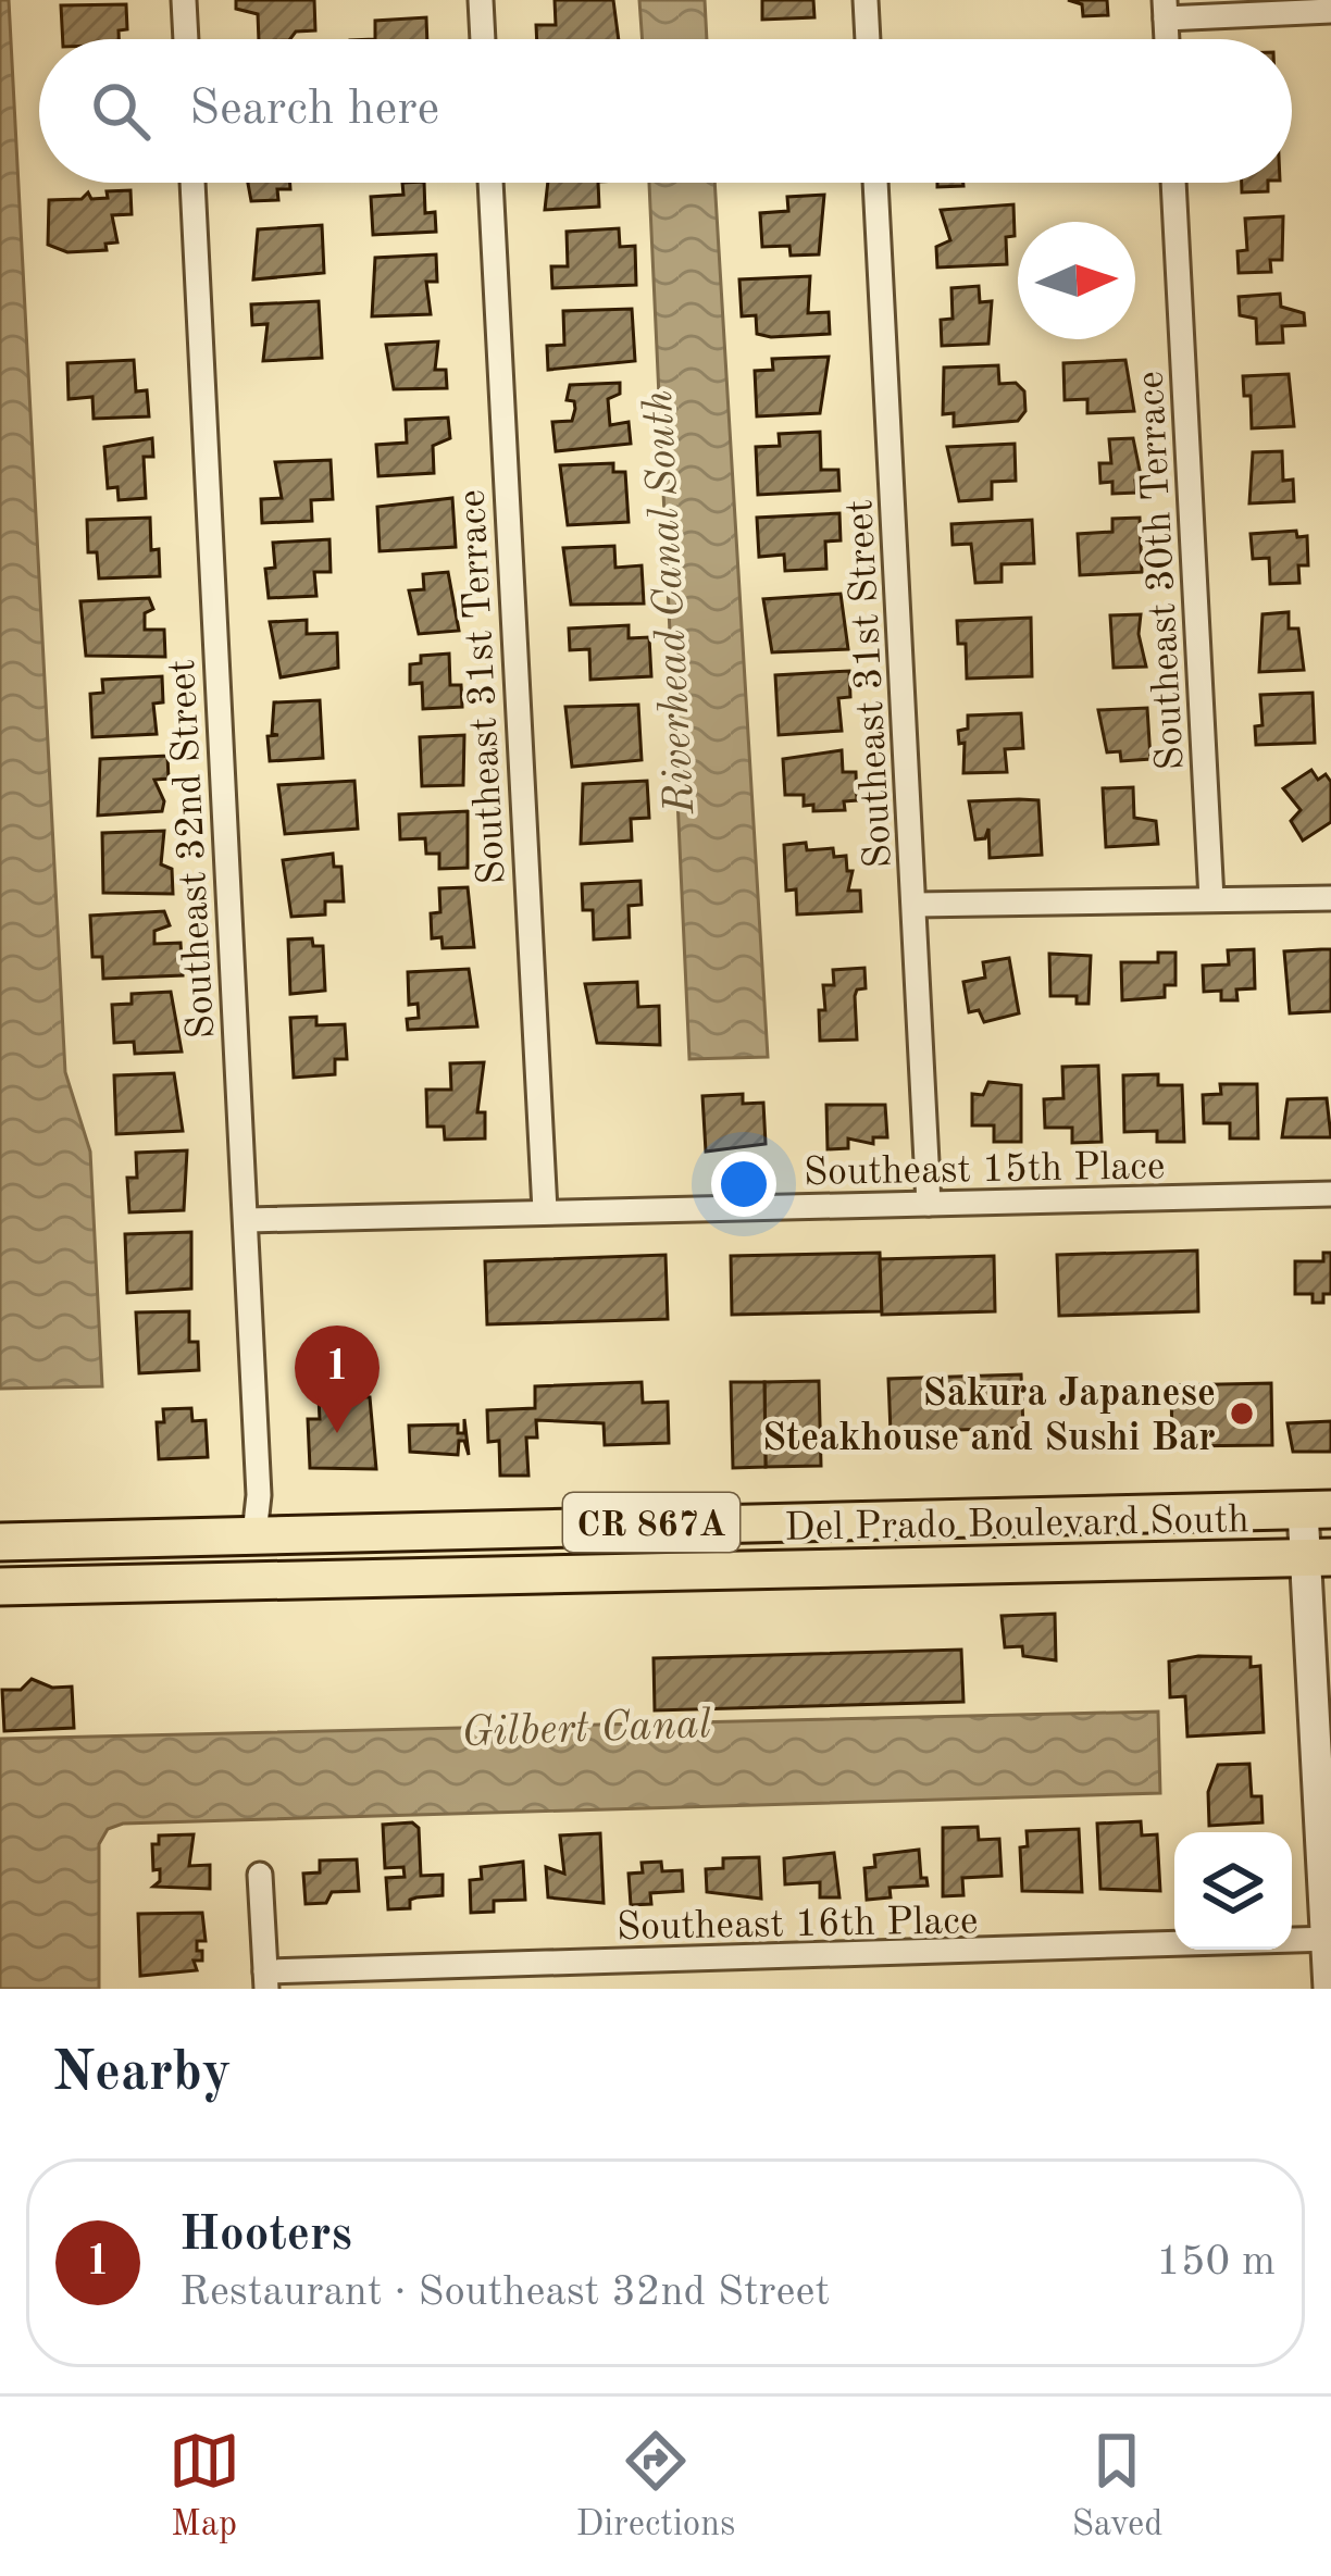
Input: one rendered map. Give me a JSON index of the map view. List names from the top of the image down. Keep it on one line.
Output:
{"streets":{"main road":["Del Prado Boulevard South","CR 867A"],"street":["Southeast 30th Terrace","Southeast 31st Street","Southeast 31st Terrace","Southeast 32nd Street","Southeast 15th Place","Southeast 16th Place"]},"crossings":[["Southeast 31st Street","Southeast 15th Place"],["Southeast 31st Terrace","Southeast 15th Place"],["Southeast 32nd Street","Southeast 15th Place"],["Southeast 32nd Street","Del Prado Boulevard South"]],"water":["Riverhead Canal South","Gilbert Canal"],"places":["Sakura Japanese Steakhouse and Sushi Bar"],"north":"right","page":{"search":"Search here","pins":"1","heading":"Nearby","list":[{"mark":"1","name":"Hooters","note":"Restaurant · Southeast 32nd Street","value":"150 m"}],"nav":["Map","Directions","Saved"]}}
